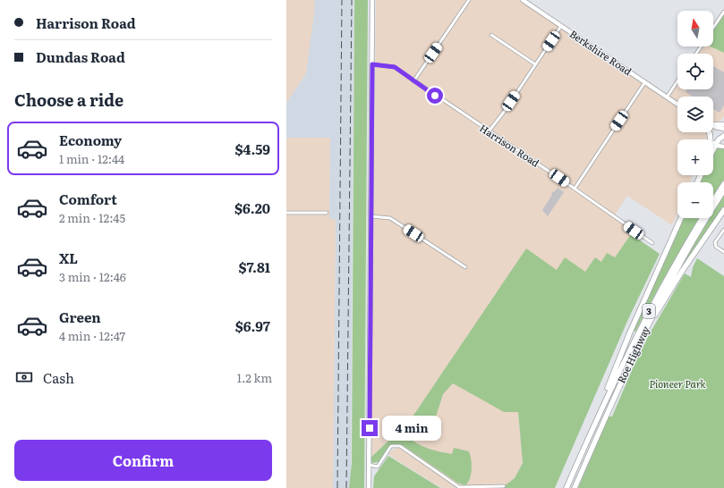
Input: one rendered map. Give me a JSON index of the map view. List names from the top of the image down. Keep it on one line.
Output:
{"streets":{"highway":["3","Roe Highway"],"main road":["Berkshire Road"],"street":["Harrison Road"]},"parks":["Pioneer Park"],"north":"top","page":{"banner":["Harrison Road","Dundas Road"],"map_buttons":["+","−"],"heading":"Choose a ride","list":[{"name":"Economy","note":"1 min · 12:44","value":"$4.59"},{"name":"Comfort","note":"2 min · 12:45","value":"$6.20"},{"name":"XL","note":"3 min · 12:46","value":"$7.81"},{"name":"Green","note":"4 min · 12:47","value":"$6.97"}],"pay":["Cash","1.2 km"],"bubble":"4 min","buttons":"Confirm"}}
